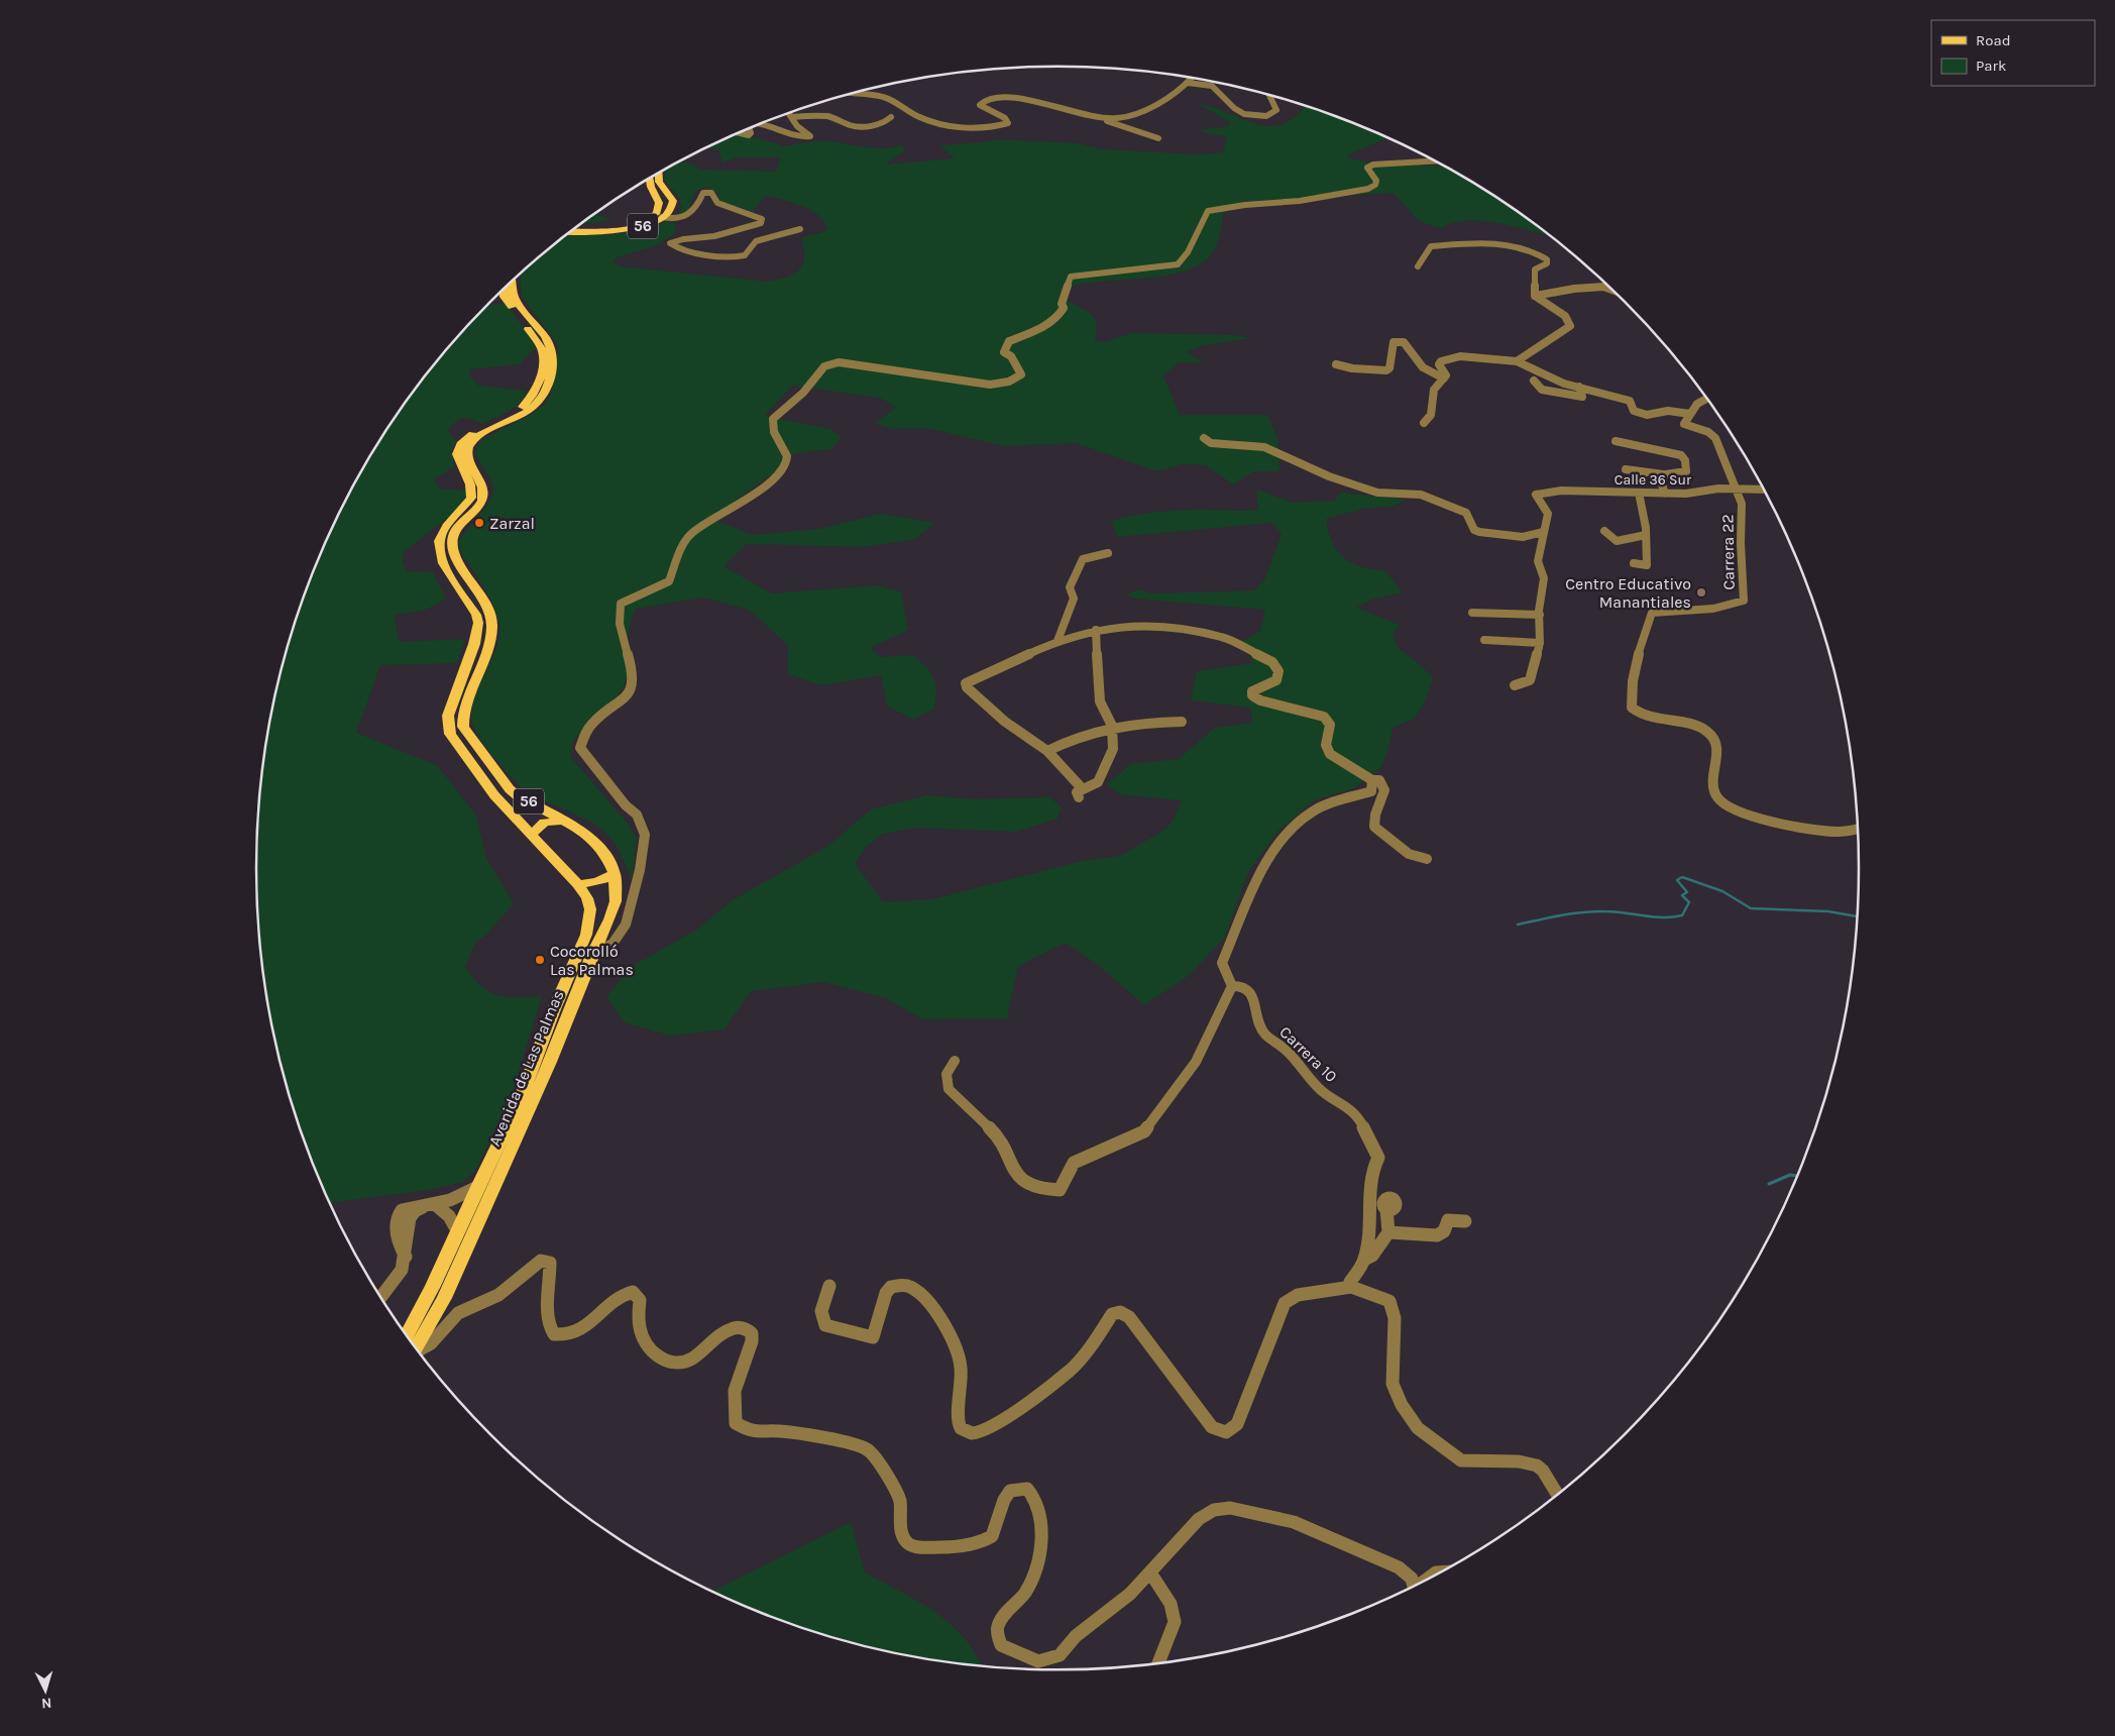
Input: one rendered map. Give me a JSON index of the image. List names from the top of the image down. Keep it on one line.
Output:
{"streets":{"main road":["56","Avenida de Las Palmas"],"street":["Calle 36 Sur","Carrera 22","Carrera 10"]},"crossings":[["Calle 36 Sur","Carrera 22"]],"places":["Zarzal","Centro Educativo Manantiales","Cocorolló Las Palmas"],"legend":["Road","Park"],"north":"bottom"}
